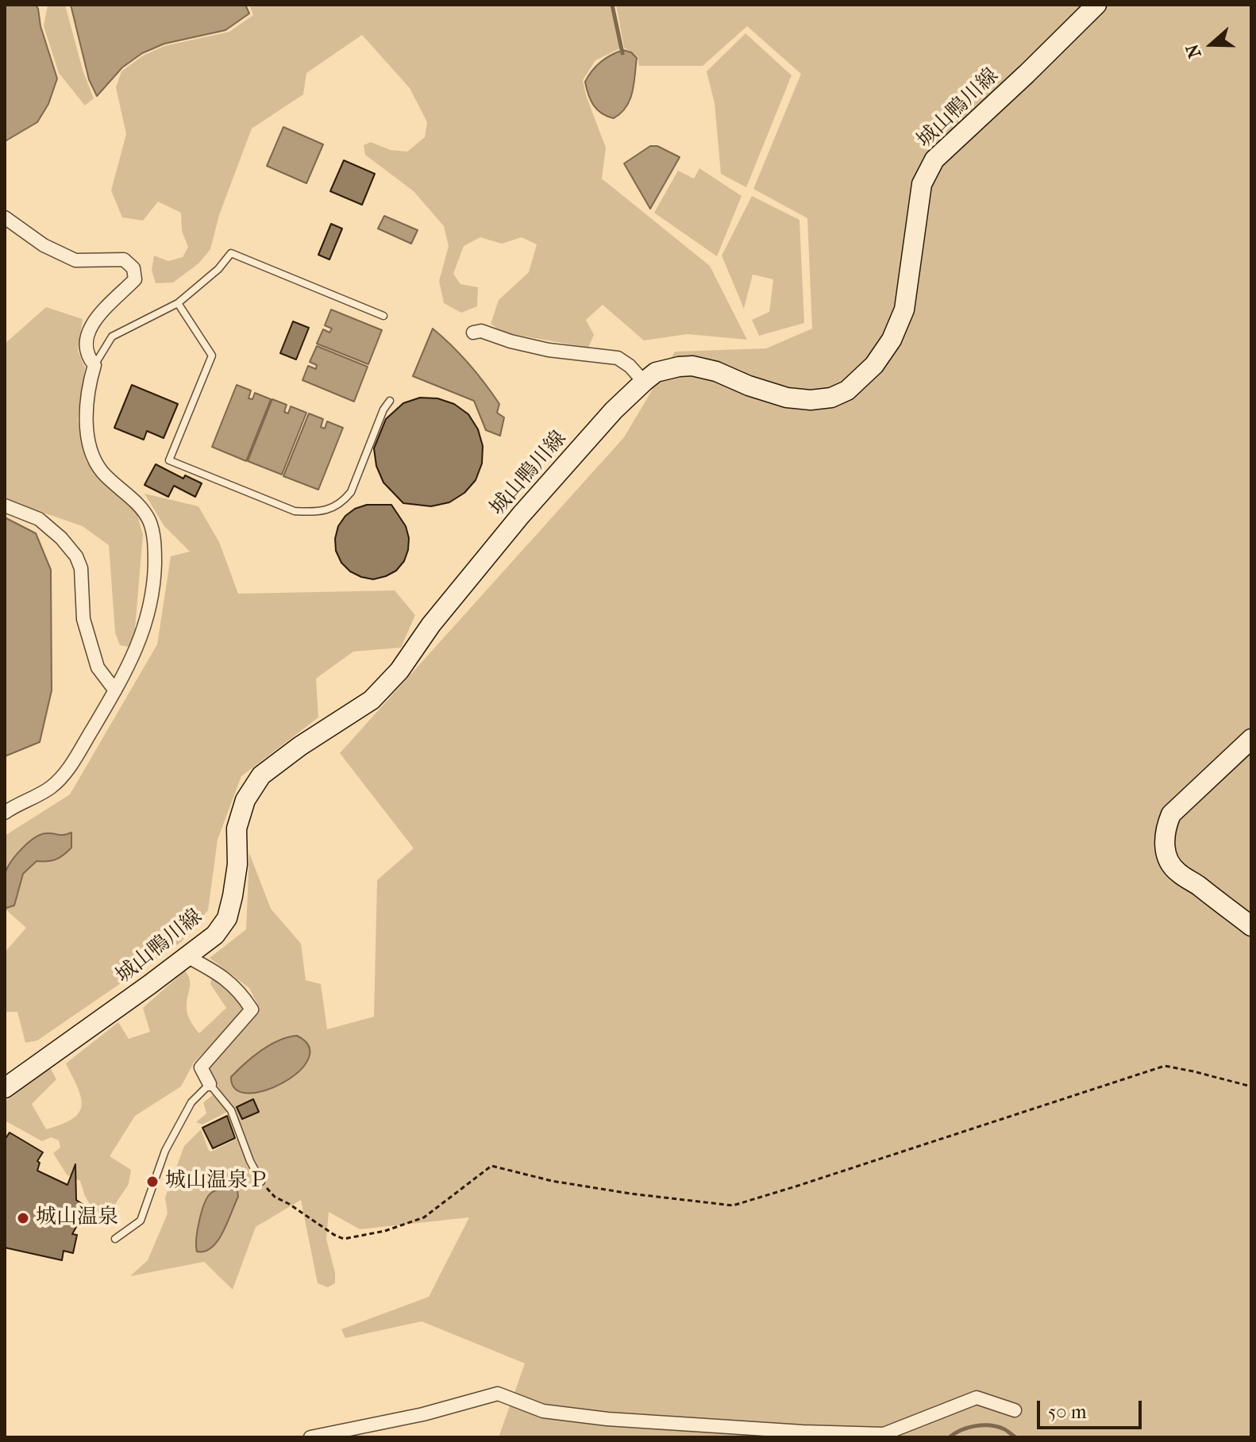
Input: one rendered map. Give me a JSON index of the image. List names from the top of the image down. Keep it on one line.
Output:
{"streets":{"main road":["城山鴨川線"]},"places":["城山温泉Ｐ","城山温泉"],"scale_bar":"50 m","north":"left"}
